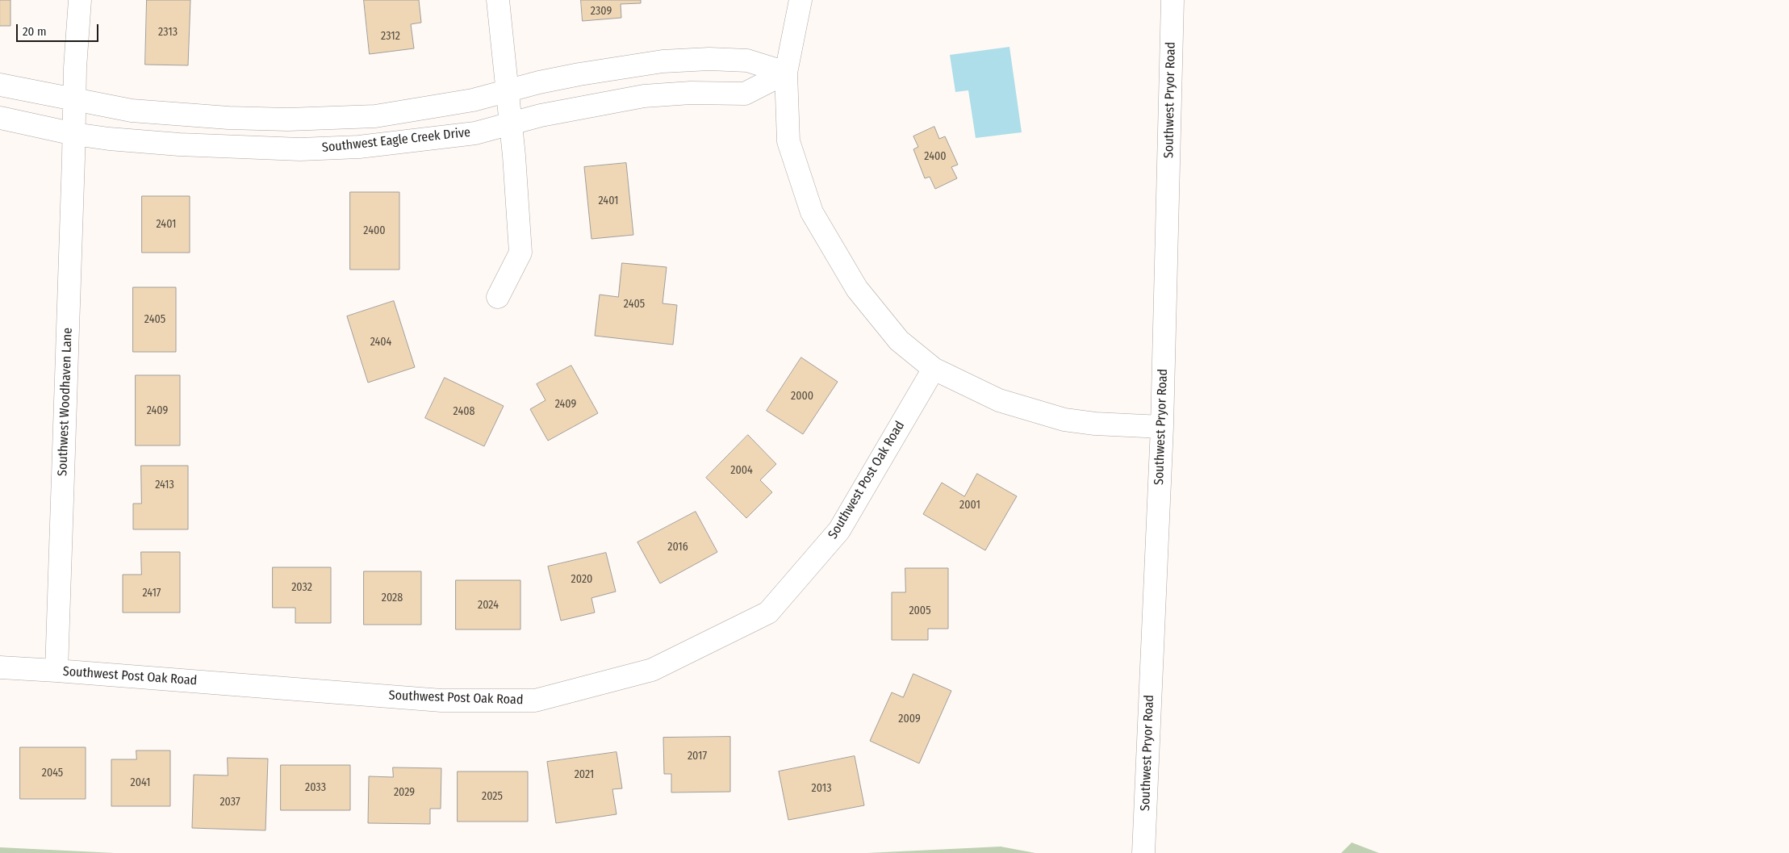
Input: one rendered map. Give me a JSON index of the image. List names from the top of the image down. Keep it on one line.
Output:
{"streets":{"street":["Southwest Pryor Road","Southwest Eagle Creek Drive","Southwest Woodhaven Lane","Southwest Post Oak Road"]},"crossings":[["Southwest Eagle Creek Drive","Southwest Woodhaven Lane"],["Southwest Woodhaven Lane","Southwest Post Oak Road"]],"house_numbers":["2309","2313","2312","2400","2401","2401","2400","2405","2405","2404","2000","2409","2409","2408","2004","2413","2001","2016","2020","2032","2417","2028","2024","2005","2009","2017","2045","2021","2041","2033","2013","2029","2025","2037"],"scale_bar":"20 m"}
